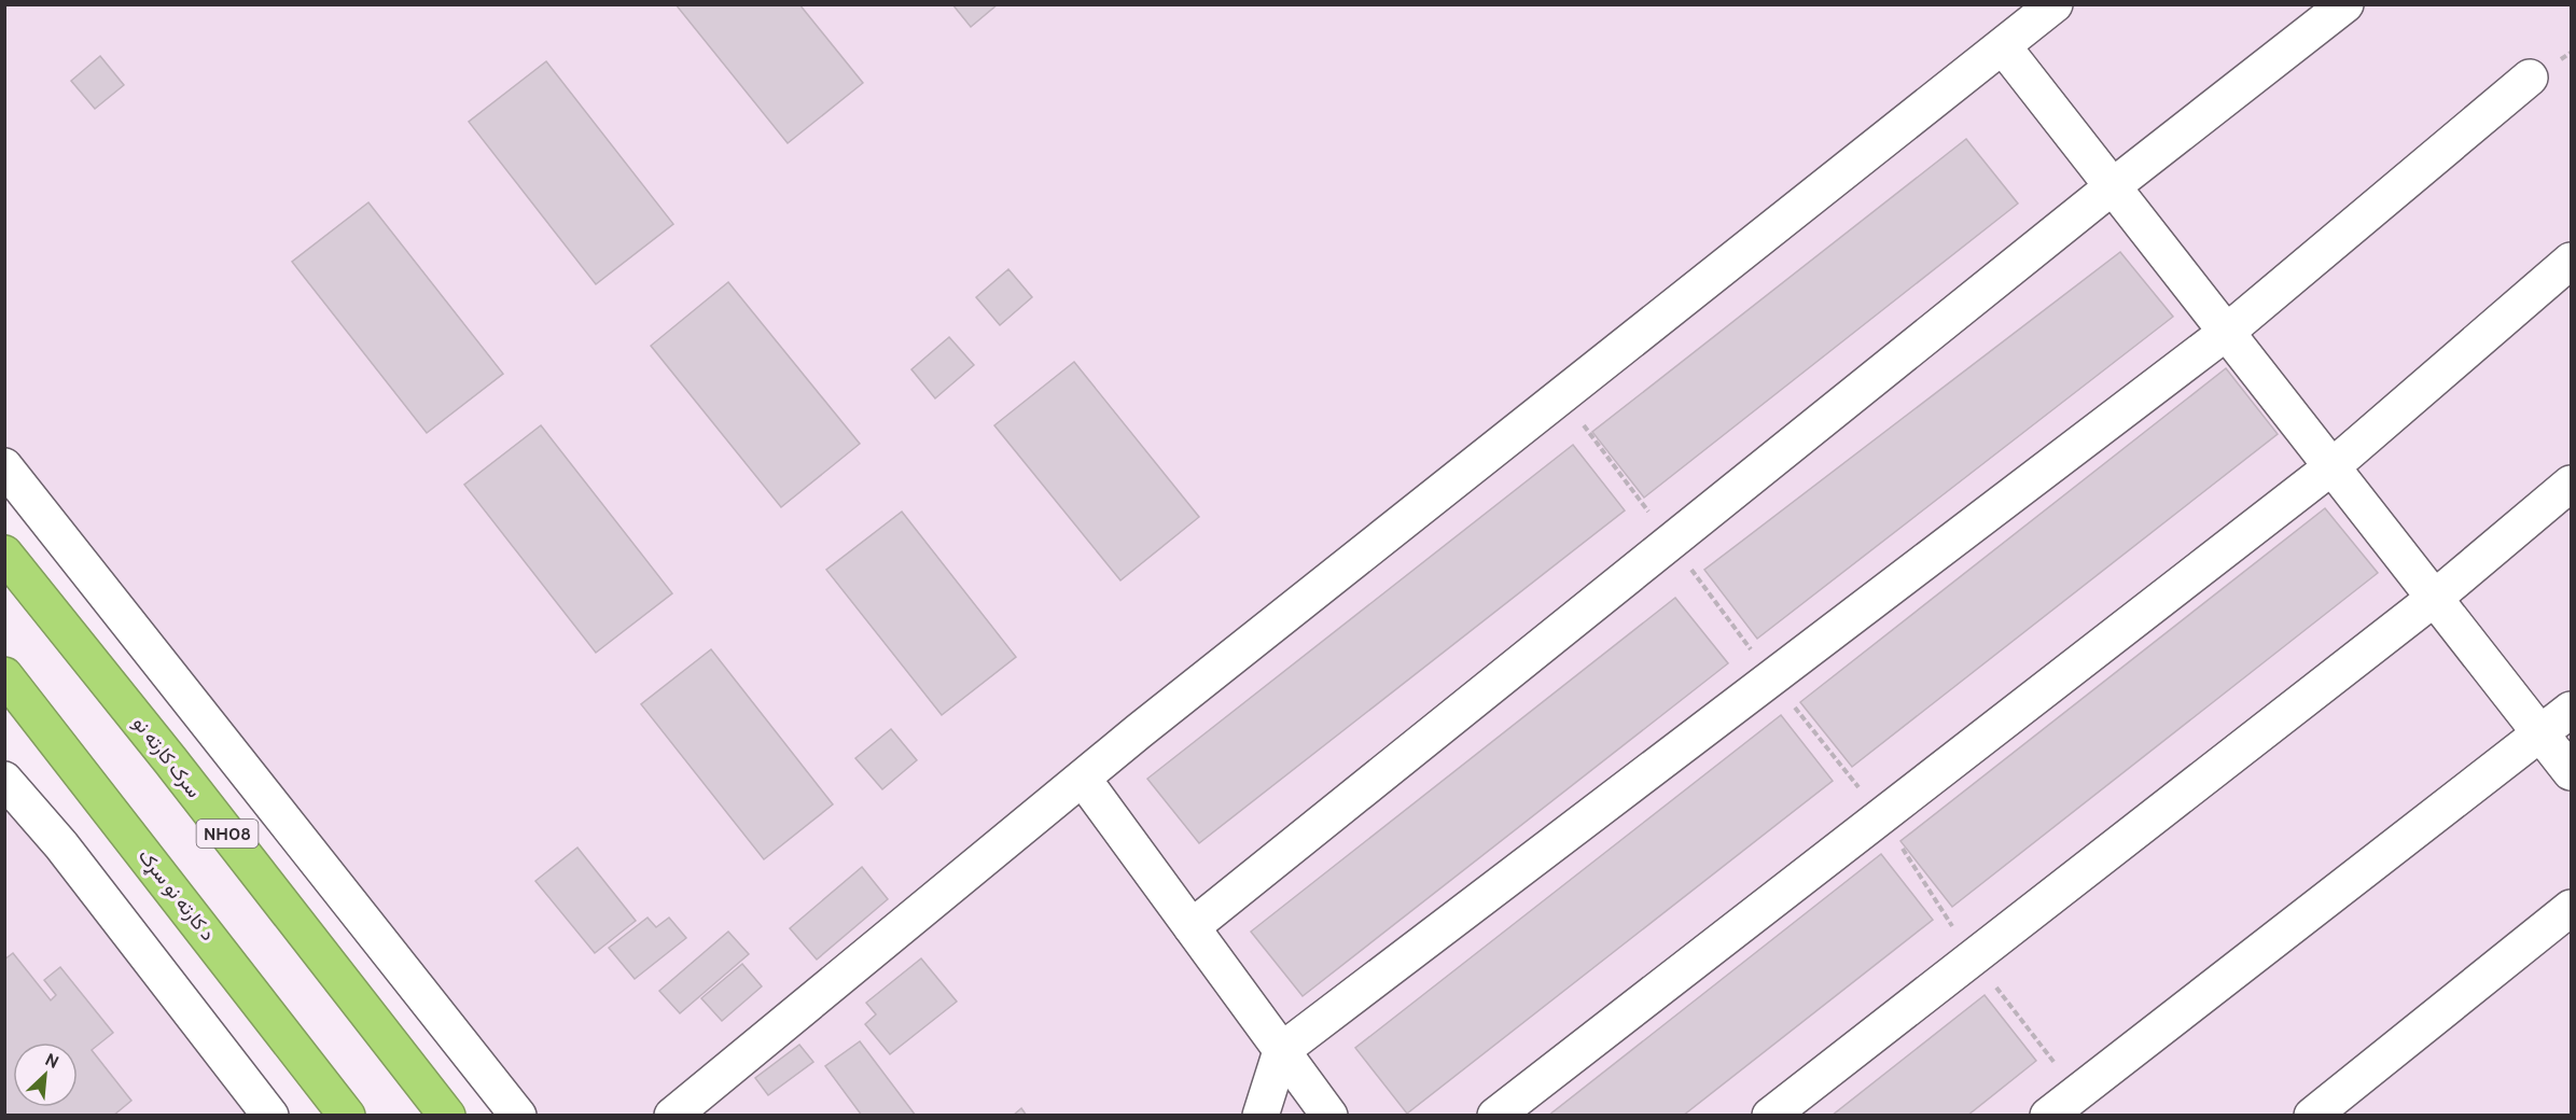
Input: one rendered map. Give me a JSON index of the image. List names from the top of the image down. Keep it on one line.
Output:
{"streets":{"highway":["سرک کارته نو","NH08","د کارته نو سړک"]},"north":"top right"}
